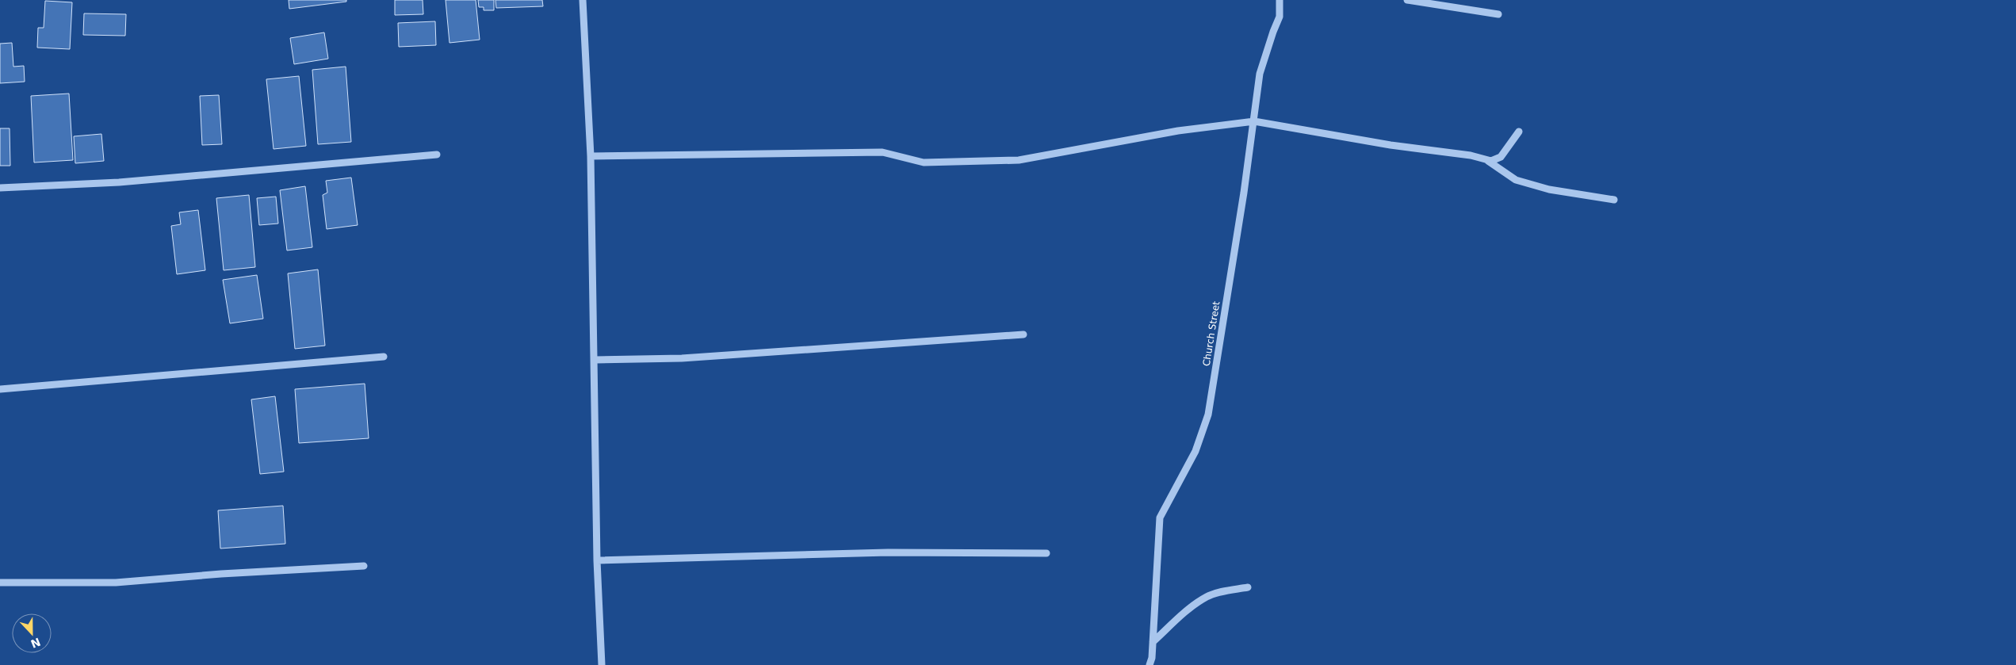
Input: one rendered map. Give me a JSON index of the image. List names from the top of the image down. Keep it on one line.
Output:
{"streets":{"street":["Church Street"]},"north":"bottom"}
